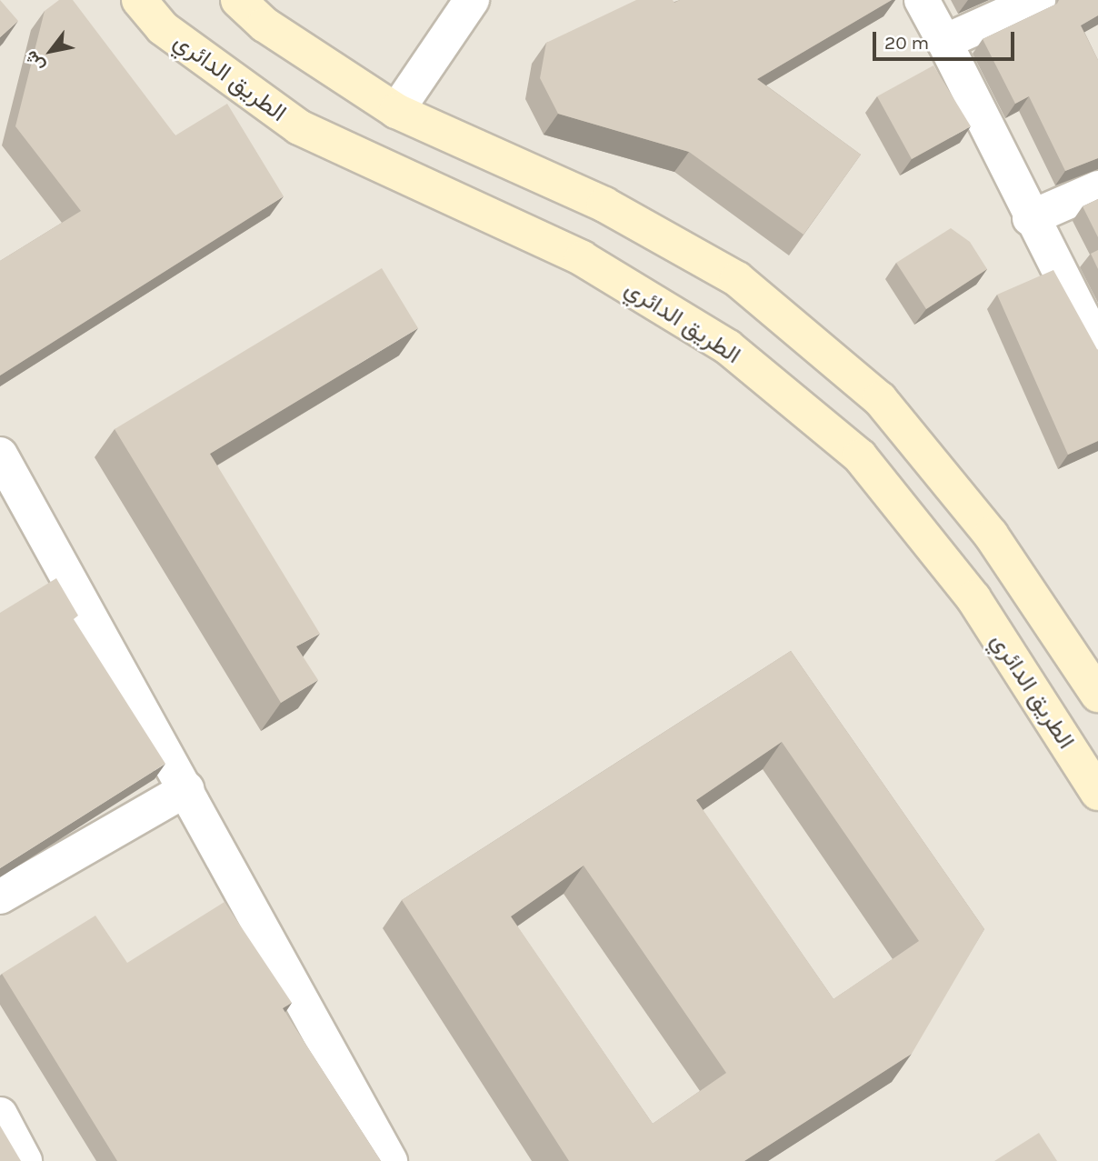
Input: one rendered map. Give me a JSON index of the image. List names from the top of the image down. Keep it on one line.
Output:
{"streets":{"main road":["الطريق الدائري"]},"scale_bar":"20 m","north":"bottom left"}
